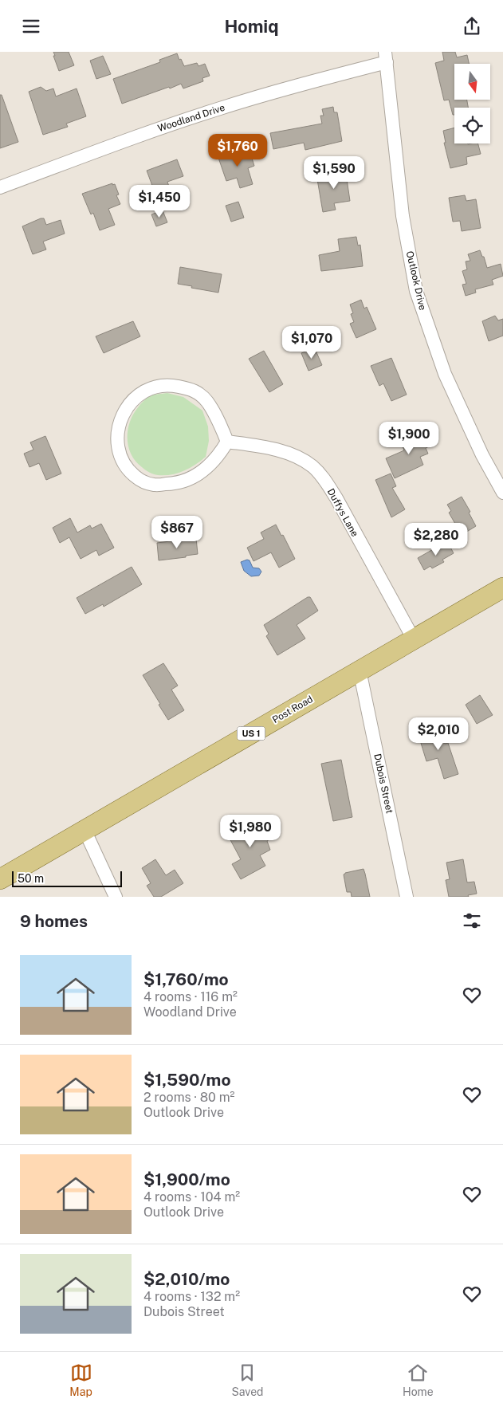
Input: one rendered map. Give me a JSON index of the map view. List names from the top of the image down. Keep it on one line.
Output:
{"streets":{"main road":["Post Road","US 1"],"street":["Woodland Drive","Outlook Drive","Duffys Lane","Dubois Street"]},"crossings":[["Woodland Drive","Outlook Drive"],["Duffys Lane","Post Road"],["Post Road","Dubois Street"]],"scale_bar":"50 m","north":"bottom","page":{"header":"Homiq","price":["$1,760","$1,590","$1,450","$1,070","$1,900","$867","$2,280","$2,010","$1,980"],"scale":"50 m","heading":"9 homes","list":[{"name":"$1,760/mo","note":"4 rooms · 116 m² · Woodland Drive"},{"name":"$1,590/mo","note":"2 rooms · 80 m² · Outlook Drive"},{"name":"$1,900/mo","note":"4 rooms · 104 m² · Outlook Drive"},{"name":"$2,010/mo","note":"4 rooms · 132 m² · Dubois Street"}],"tabs":["Map","Saved","Home"]}}
